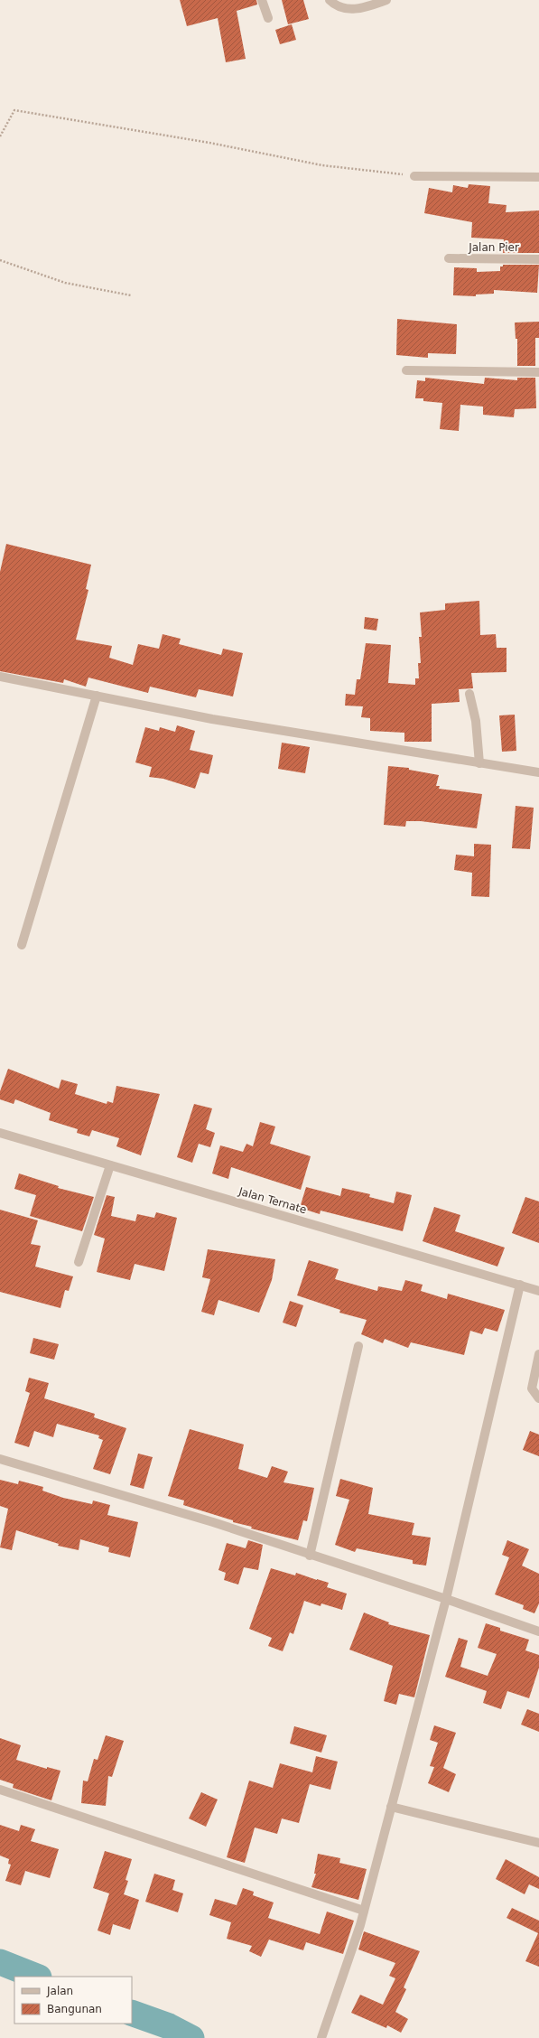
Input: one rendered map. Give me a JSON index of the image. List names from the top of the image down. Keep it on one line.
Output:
{"streets":{"street":["Jalan Pier","Jalan Ternate"]},"legend":["Jalan","Bangunan"]}
